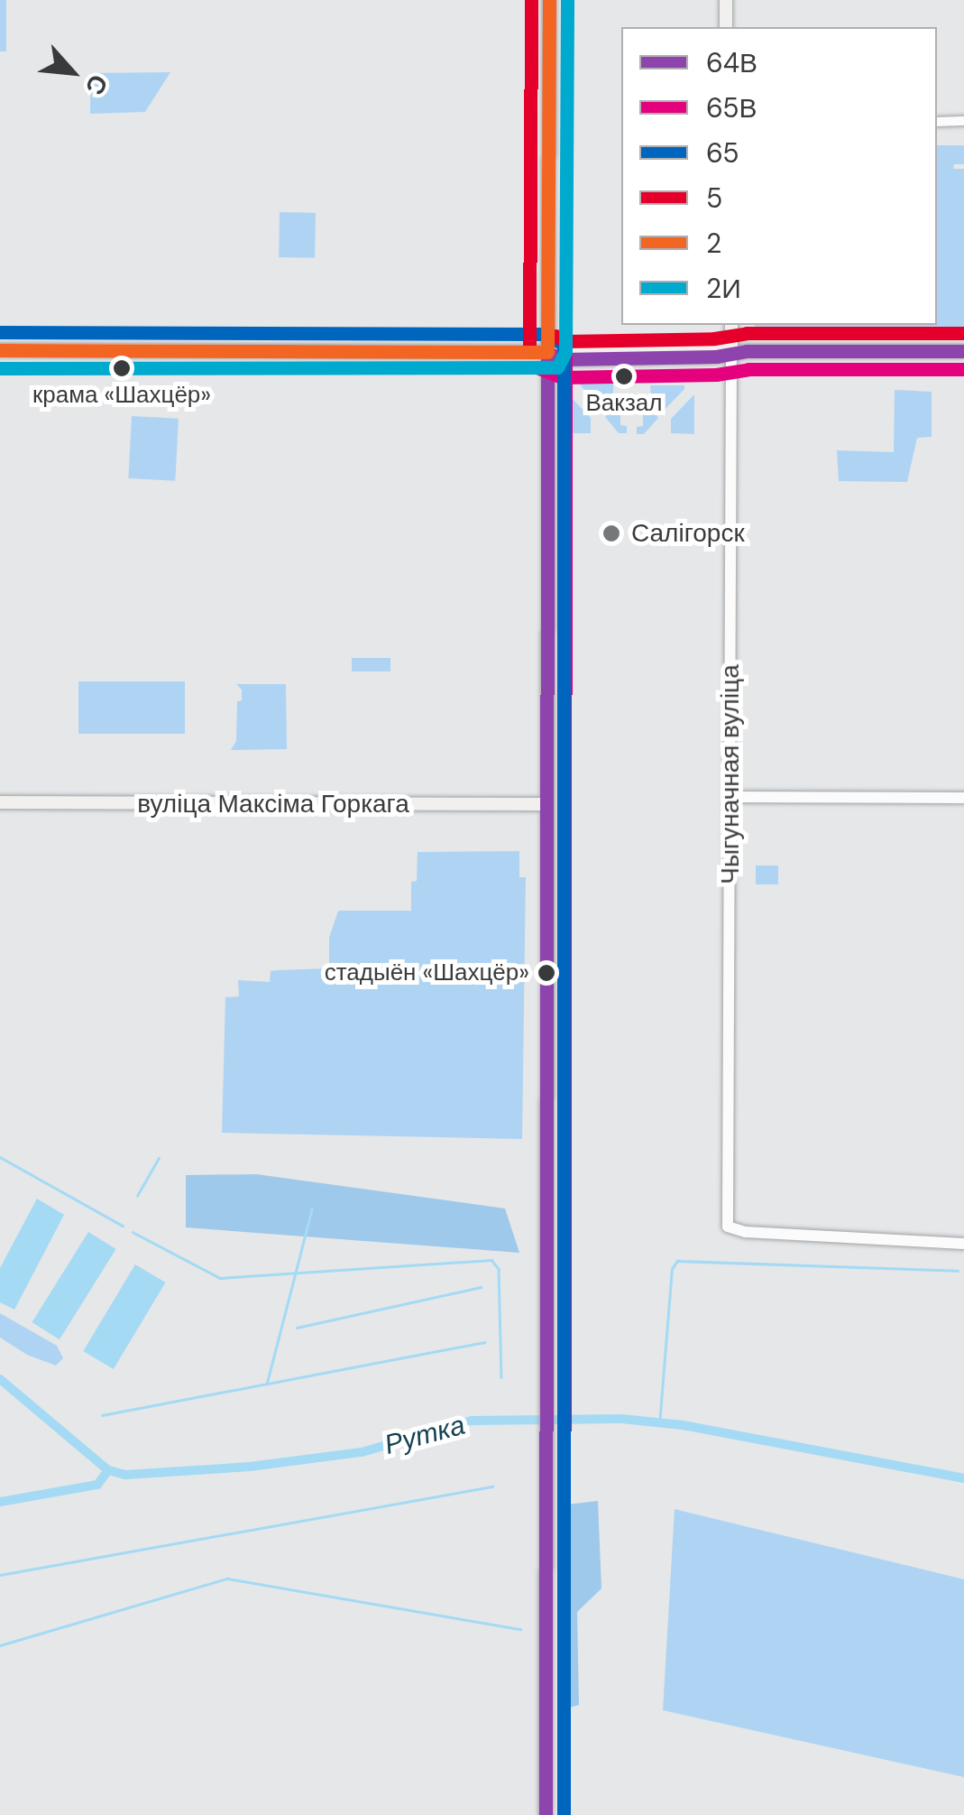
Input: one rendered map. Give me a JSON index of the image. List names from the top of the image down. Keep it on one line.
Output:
{"streets":{"main road":["Чыгуначная вуліца","вуліца Максіма Горкага"]},"water":["Рутка"],"places":["крама «Шахцёр»","Вакзал","Салігорск","стадыён «Шахцёр»"],"lines":["transit line 5","transit line 2","transit line 2И","transit line 65","transit line 64В","transit line 65В"],"legend":["64В","65В","65","5","2","2И"],"north":"bottom right"}
